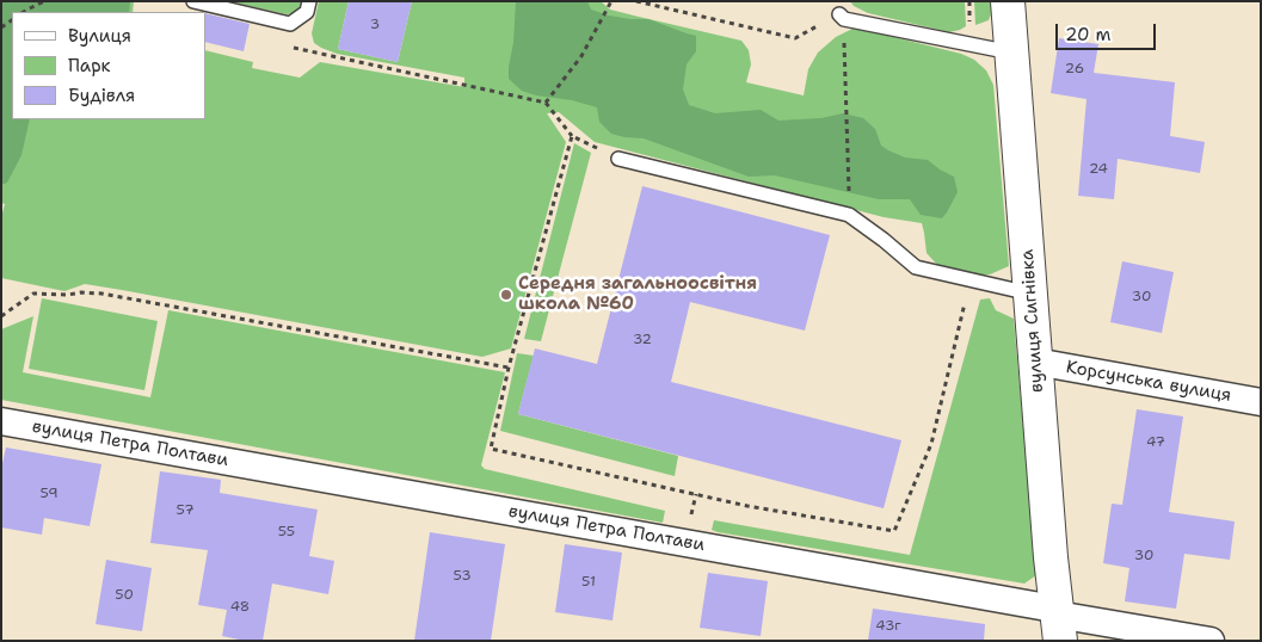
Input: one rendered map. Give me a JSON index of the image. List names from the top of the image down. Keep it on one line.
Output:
{"streets":{"street":["вулиця Сигнівка","Корсунська вулиця","вулиця Петра Полтави"]},"crossings":[["вулиця Сигнівка","Корсунська вулиця"],["вулиця Сигнівка","вулиця Петра Полтави"]],"places":["Середня загальноосвітня школа №60"],"house_numbers":["3","26","24","30","32","47","59","57","55","30","53","51","50","48","43г"],"legend":["Вулиця","Парк","Будівля"],"scale_bar":"20 m"}
